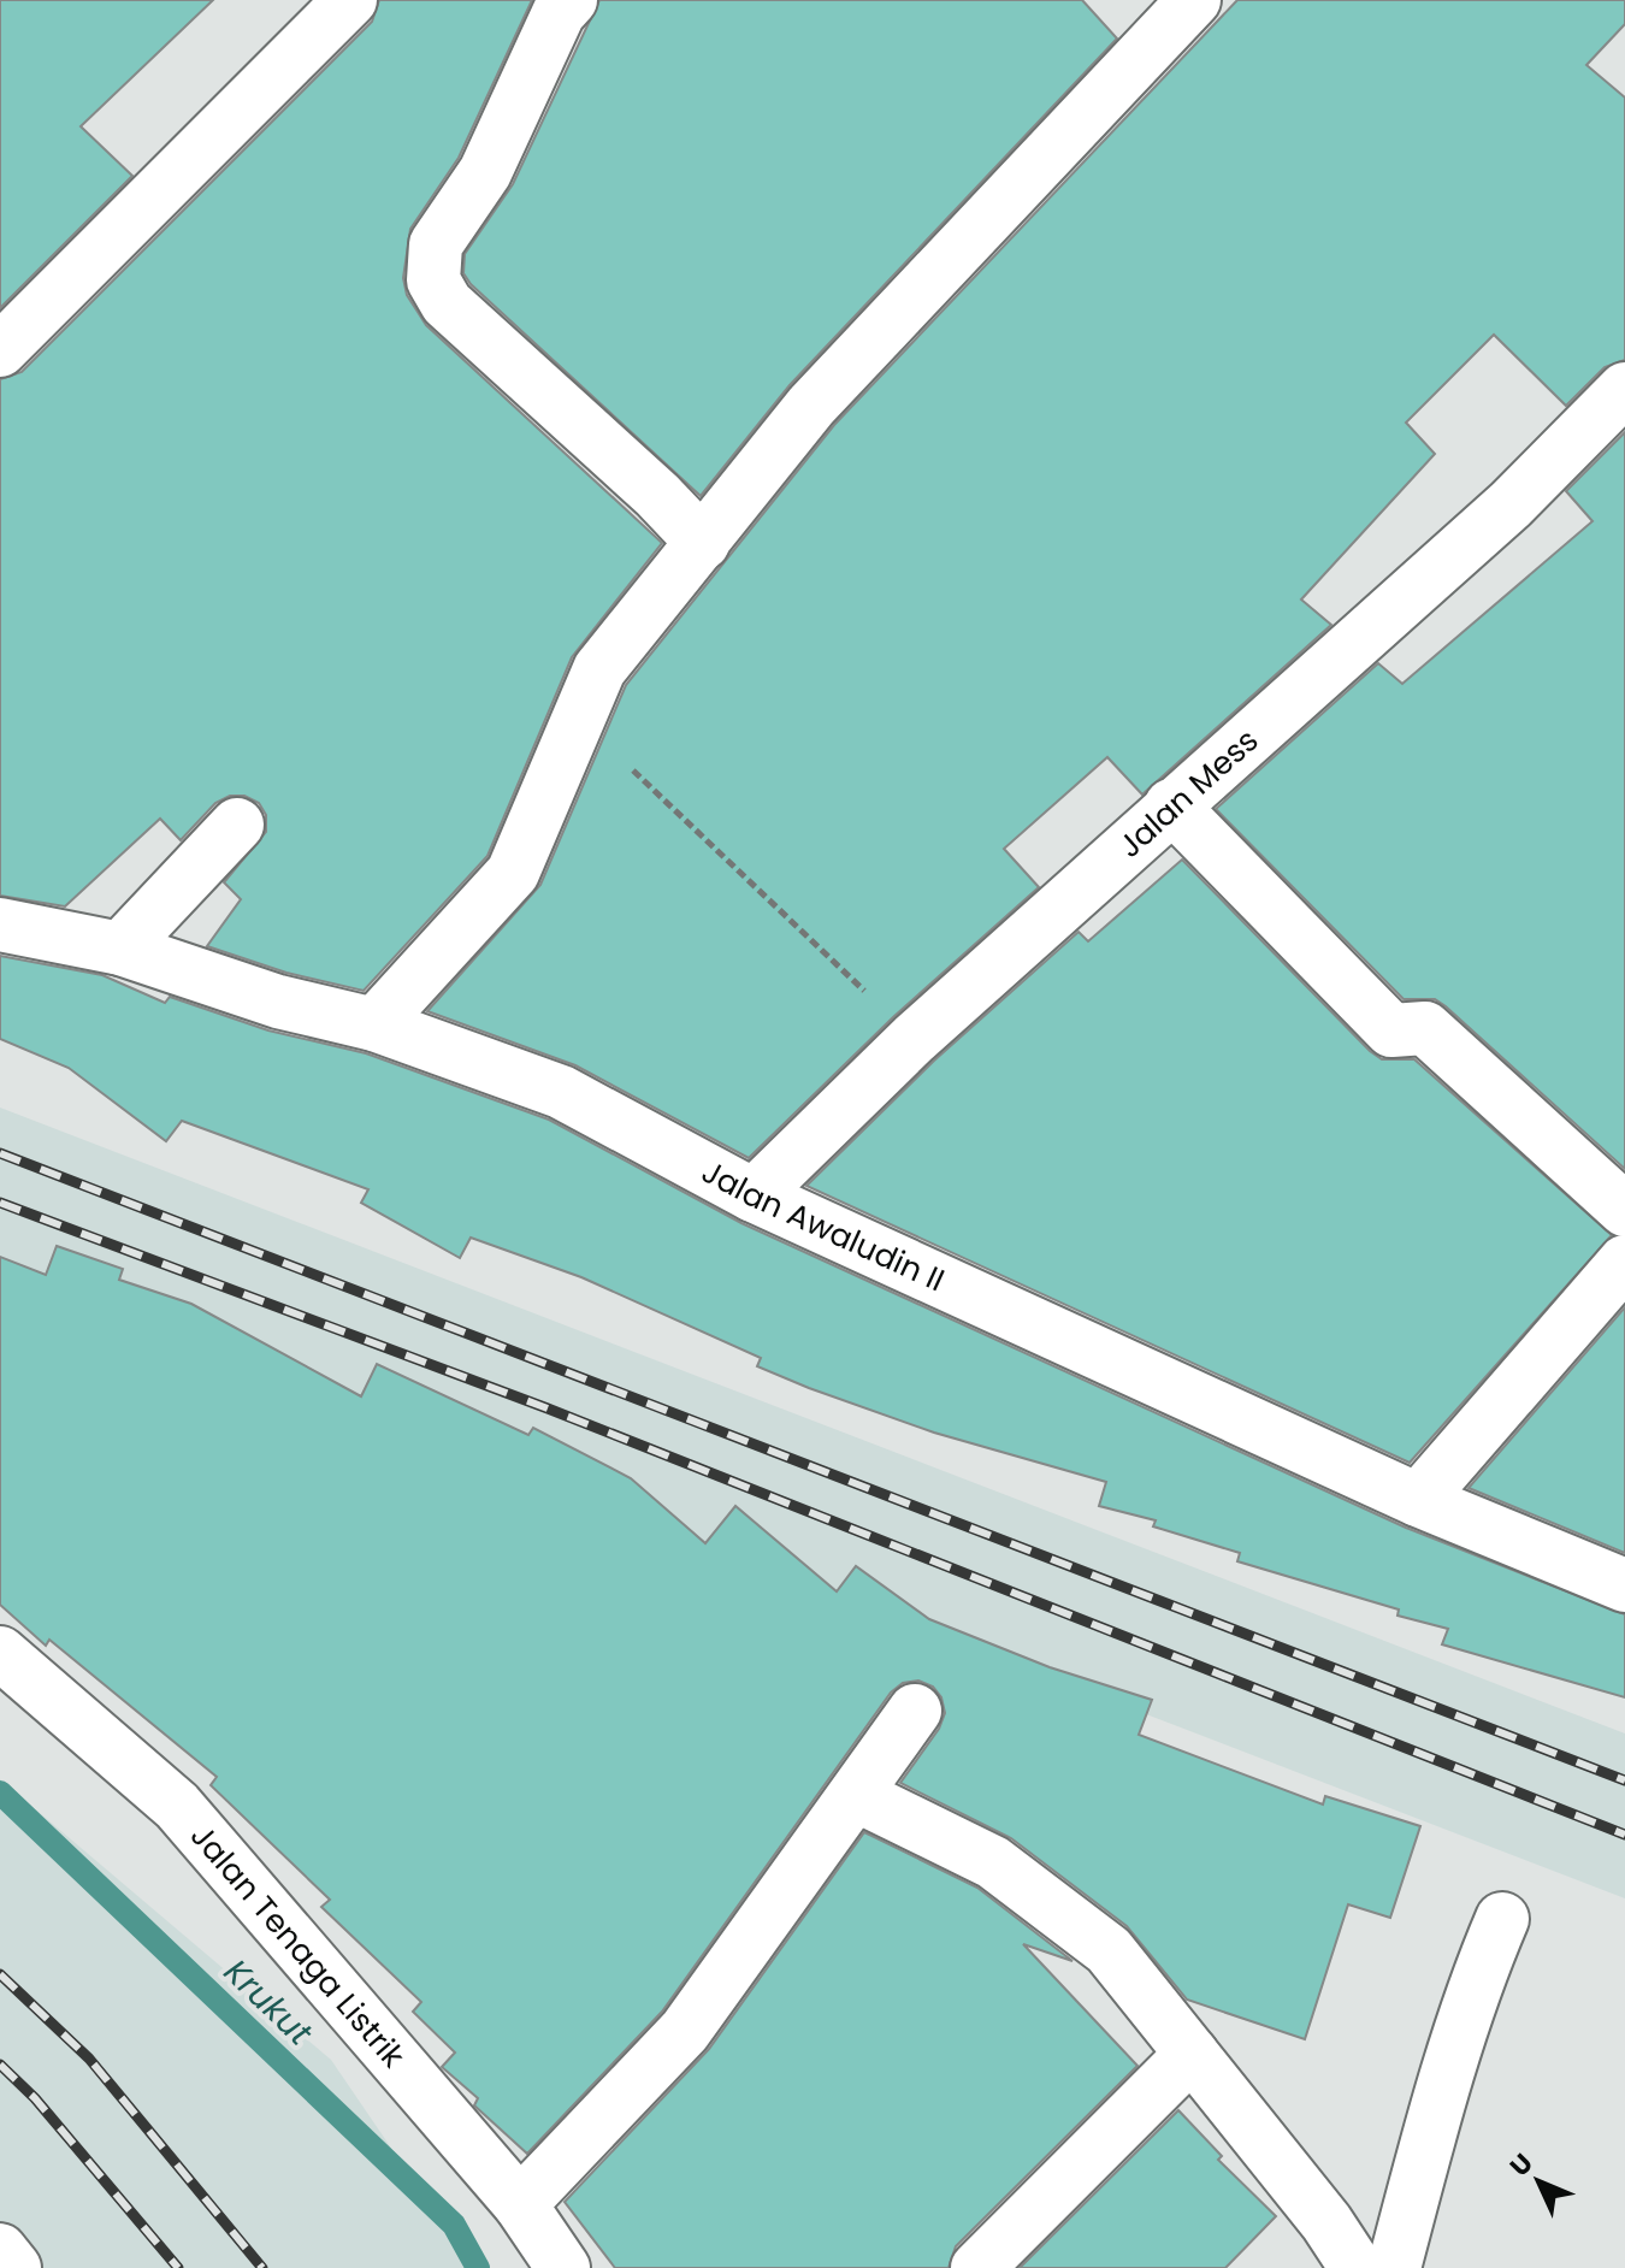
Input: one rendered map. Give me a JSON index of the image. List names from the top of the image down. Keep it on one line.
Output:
{"streets":{"street":["Jalan Mess","Jalan Awaludin II","Jalan Tenaga Listrik"]},"crossings":[["Jalan Mess","Jalan Awaludin II"]],"water":["Krukut"],"north":"top left"}
